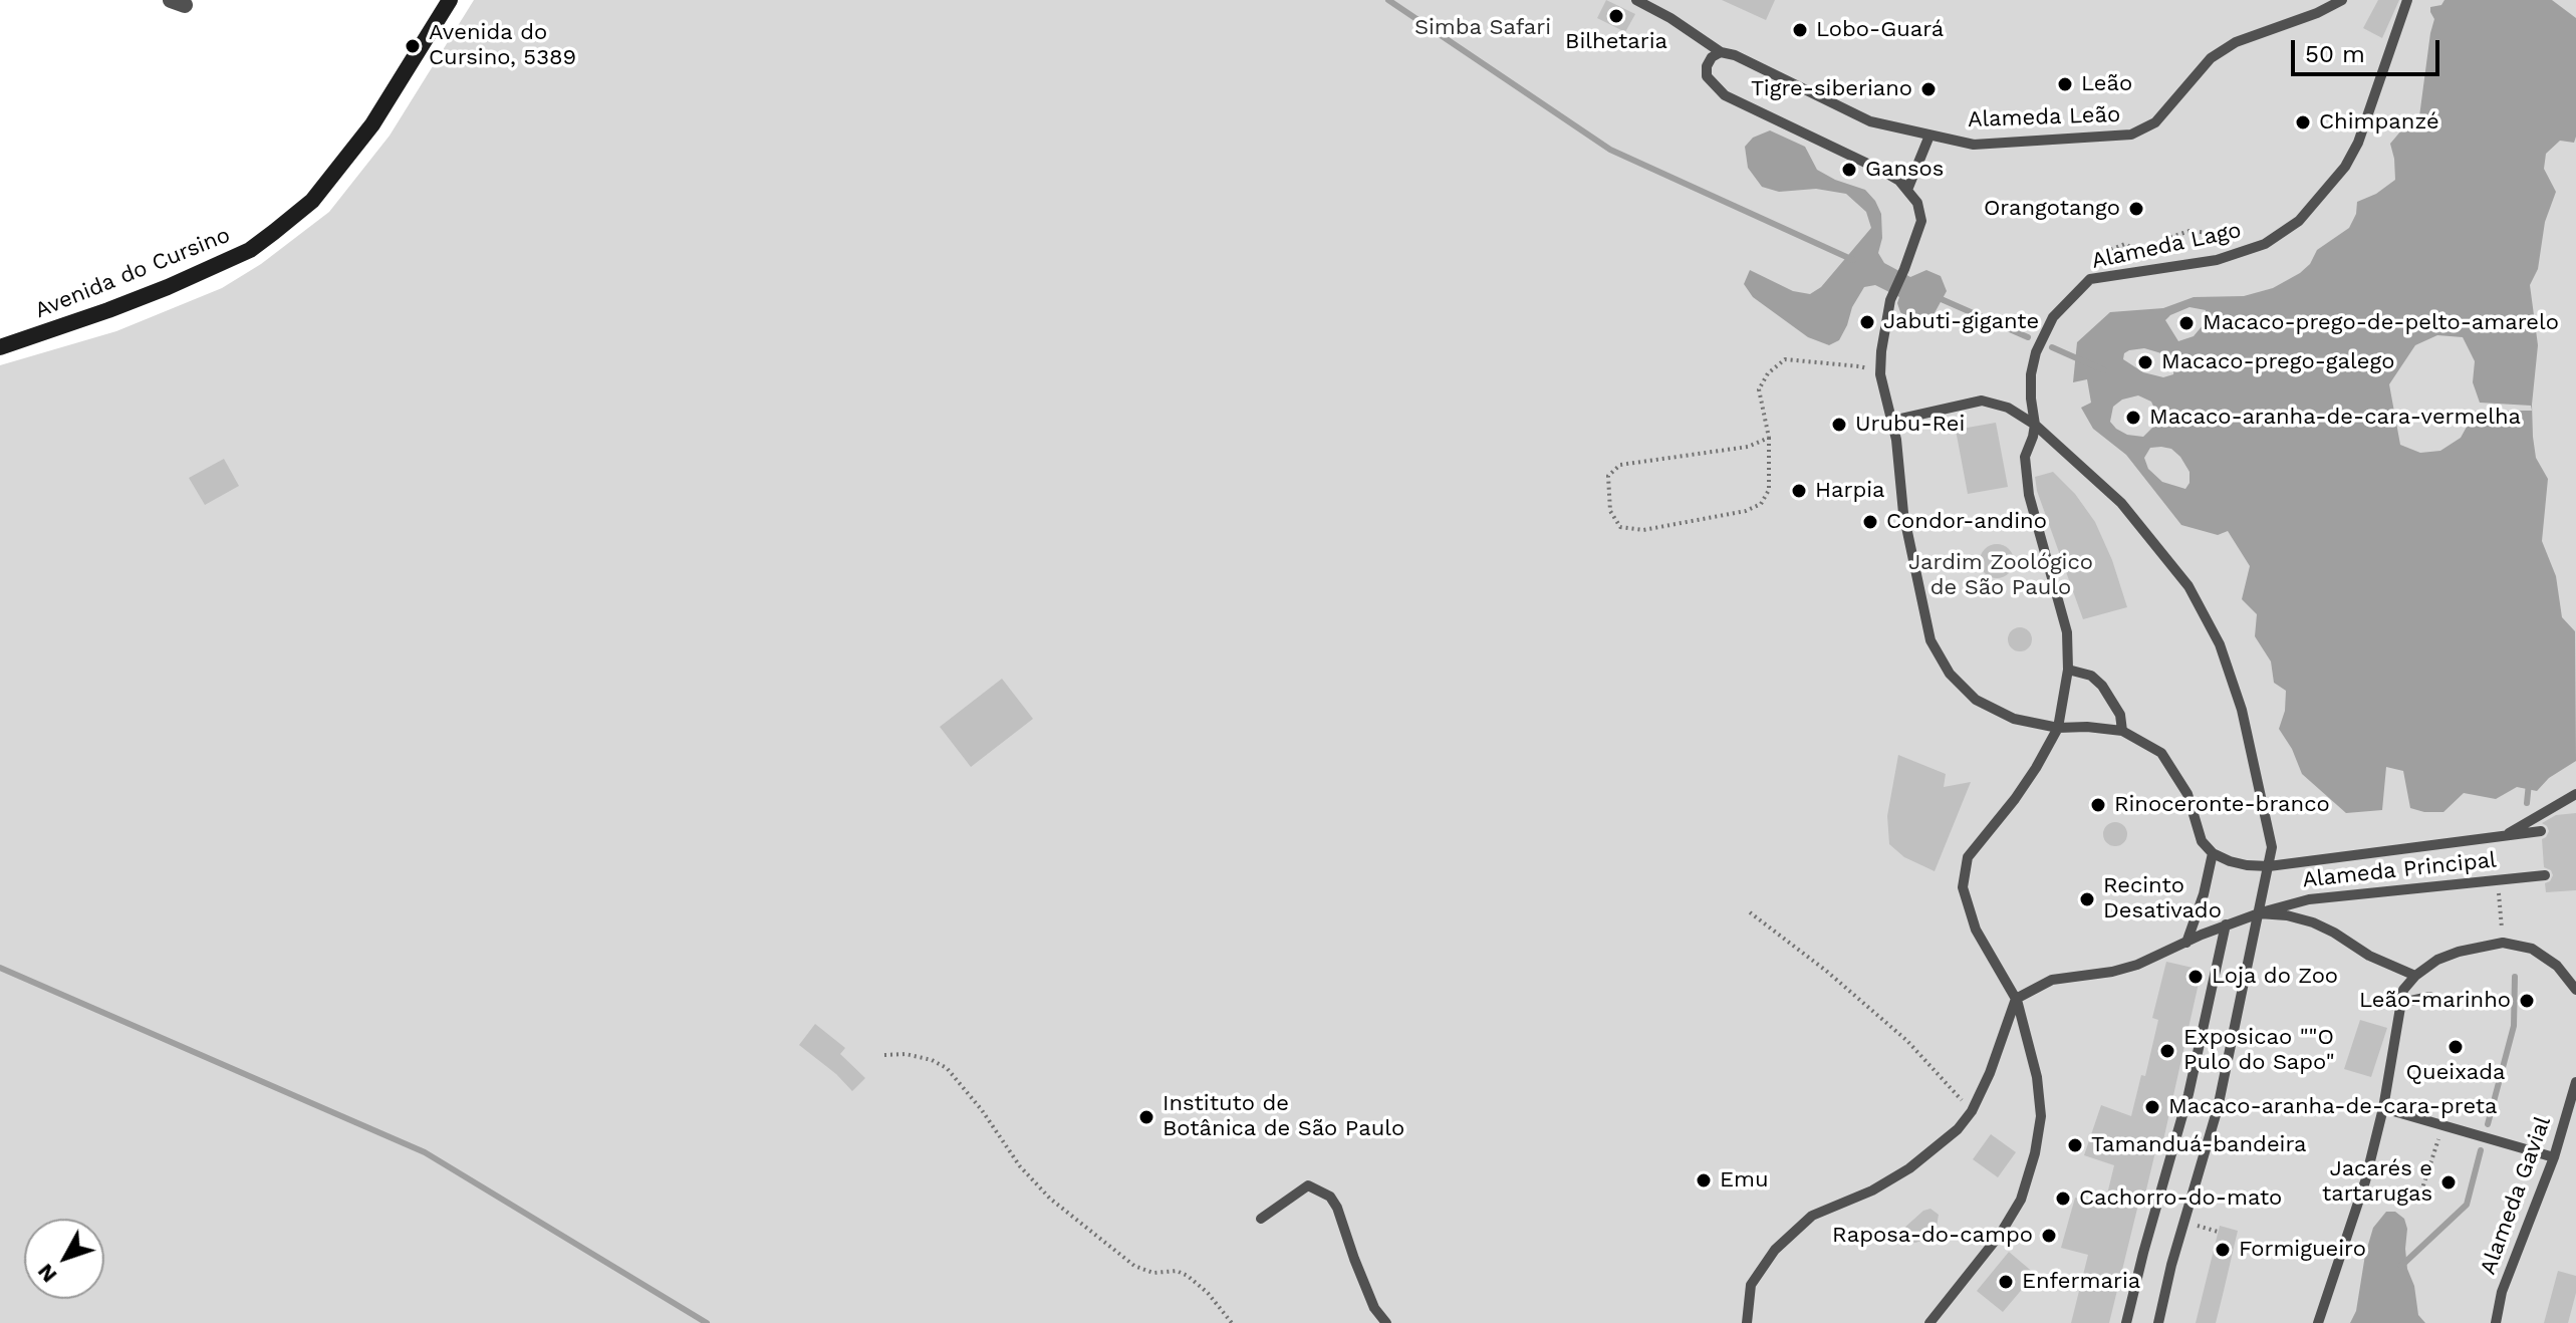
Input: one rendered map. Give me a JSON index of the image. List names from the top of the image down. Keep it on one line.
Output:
{"streets":{"main road":["Avenida do Cursino"],"lane":["Alameda Leão","Alameda Lago","Alameda Principal","Alameda Gavial"]},"parks":["Simba Safari","Jardim Zoológico de São Paulo"],"places":["Bilhetaria","Lobo-Guará","Avenida do Cursino, 5389","Leão","Tigre-siberiano","Chimpanzé","Gansos","Orangotango","Jabuti-gigante","Macaco-prego-de-pelto-amarelo","Macaco-prego-galego","Macaco-aranha-de-cara-vermelha","Urubu-Rei","Harpia","Condor-andino","Rinoceronte-branco","Recinto Desativado","Loja do Zoo","Leão-marinho","Queixada","Exposicao \"\"O Pulo do Sapo\"","Macaco-aranha-de-cara-preta","Instituto de Botânica de São Paulo","Tamanduá-bandeira","Emu","Jacarés e tartarugas","Cachorro-do-mato","Raposa-do-campo","Formigueiro","Enfermaria"],"scale_bar":"50 m","north":"bottom left"}
